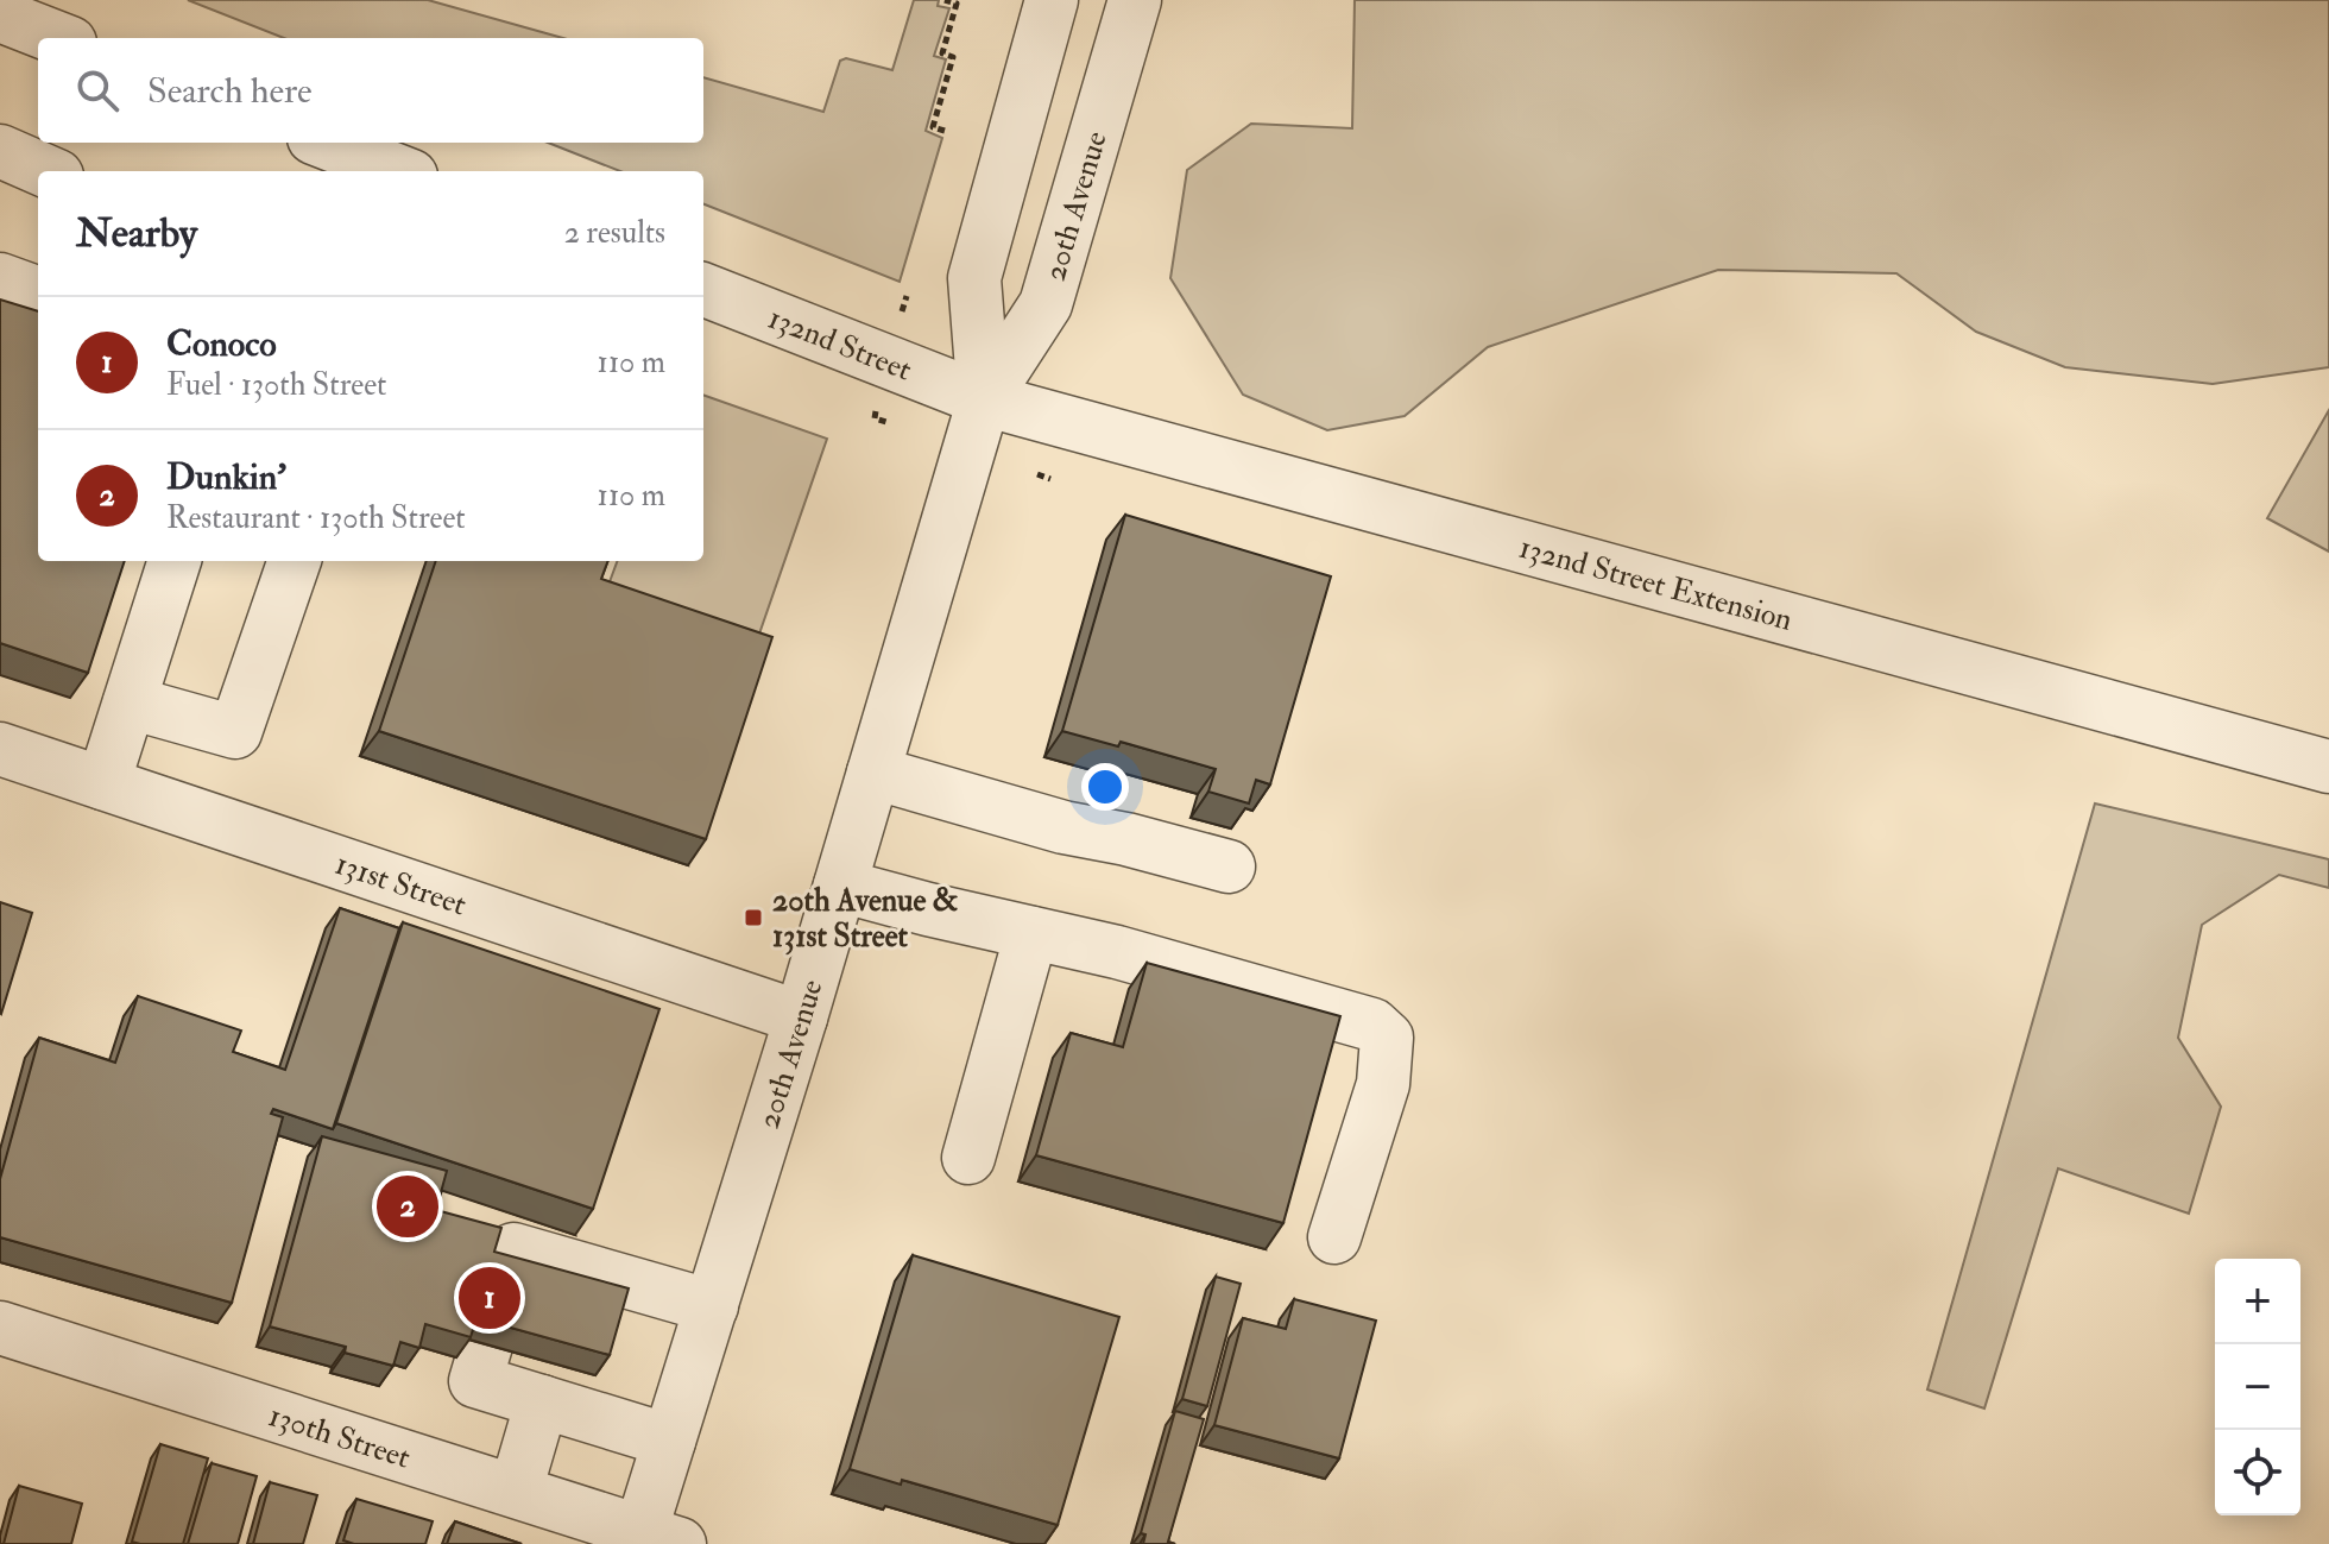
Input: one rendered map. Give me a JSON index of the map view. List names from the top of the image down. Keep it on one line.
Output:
{"streets":{"street":["20th Avenue","132nd Street","132nd Street Extension","131st Street","130th Street"]},"crossings":[["20th Avenue","132nd Street"],["20th Avenue","132nd Street Extension"],["20th Avenue","131st Street"],["20th Avenue","130th Street"],["132nd Street","132nd Street Extension"]],"places":{"transit":["20th Avenue & 131st Street"]},"page":{"search":"Search here","heading":["Nearby","2 results"],"list":[{"mark":"1","name":"Conoco","note":"Fuel · 130th Street","value":"110 m"},{"mark":"2","name":"Dunkin'","note":"Restaurant · 130th Street","value":"110 m"}],"pins":["2","1"],"map_buttons":["+","−"]}}
